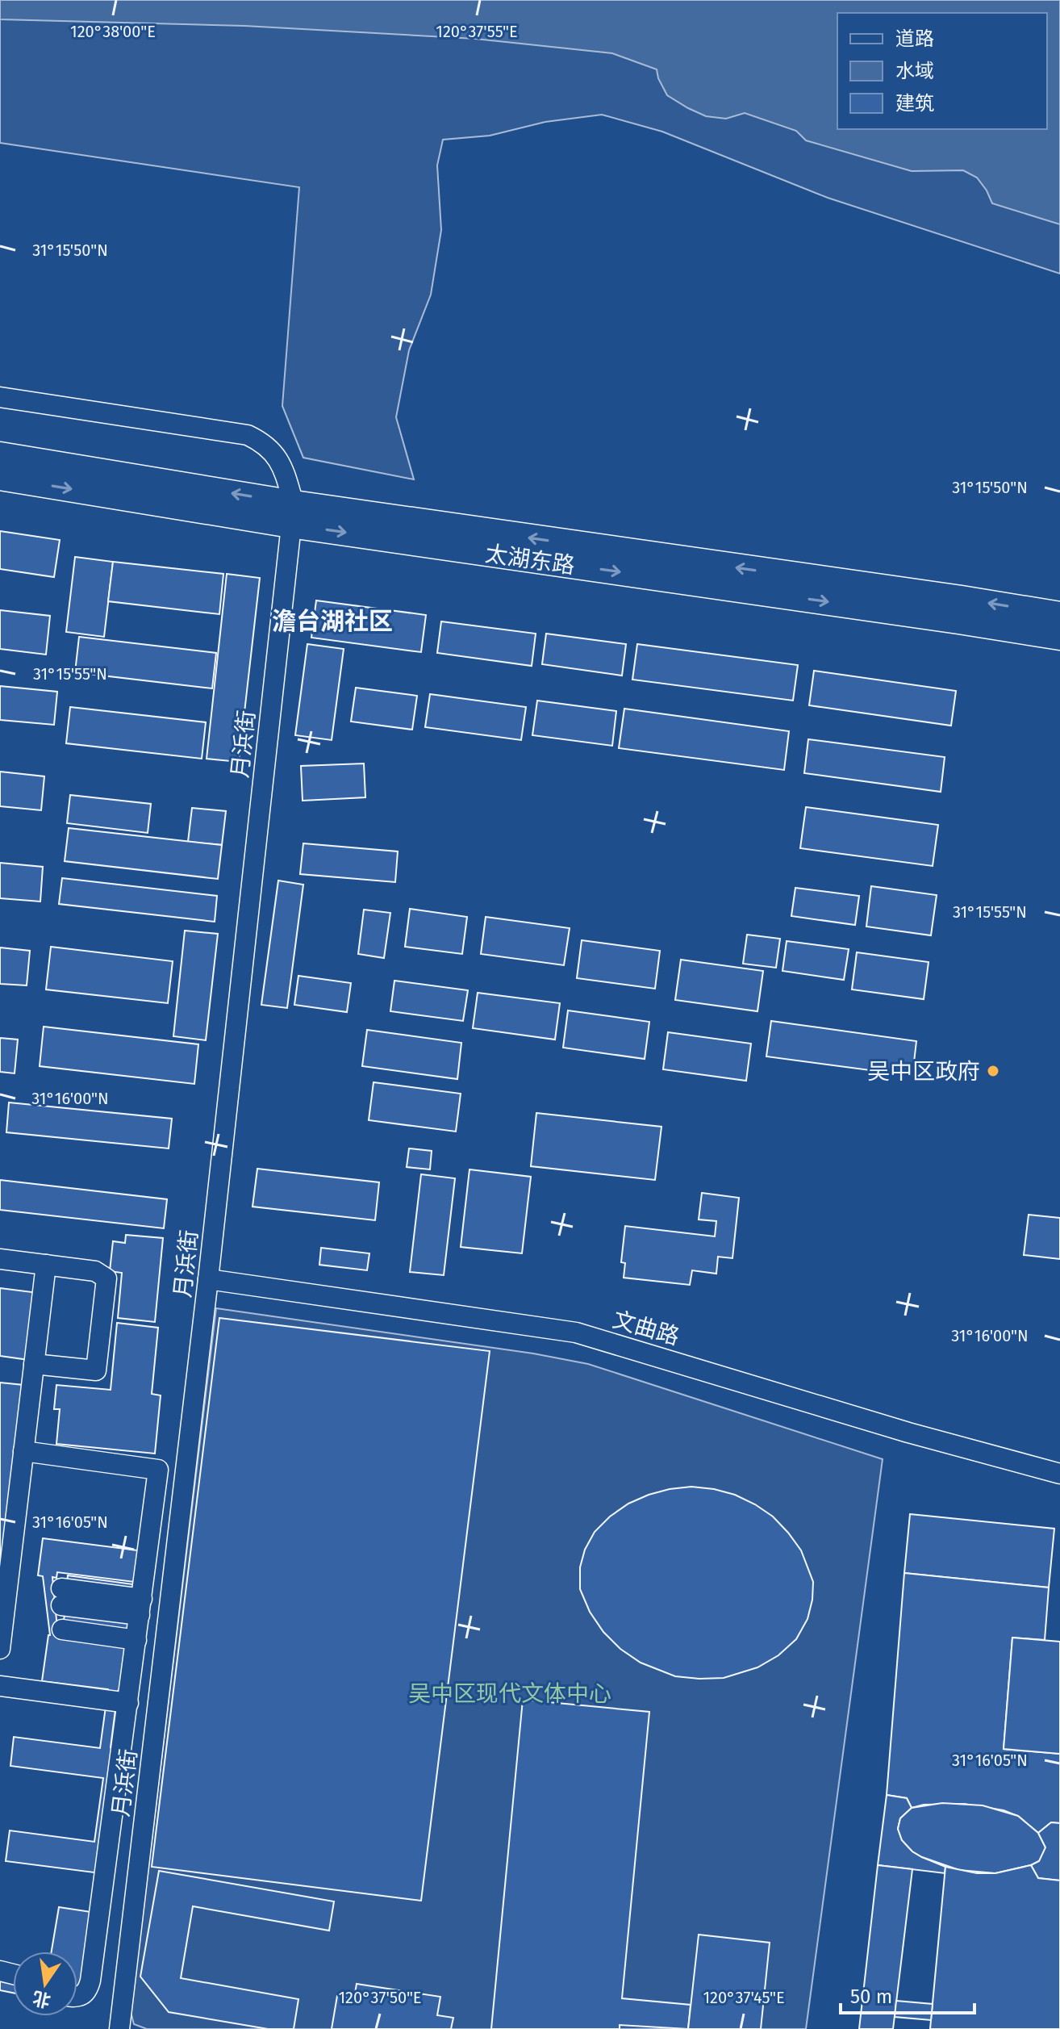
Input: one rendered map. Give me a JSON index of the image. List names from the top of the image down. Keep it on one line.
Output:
{"streets":{"main road":["太湖东路"],"street":["月浜街","文曲路"]},"crossings":[["太湖东路","月浜街"],["月浜街","文曲路"]],"districts":["澹台湖社区"],"parks":["吴中区现代文体中心"],"places":["吴中区政府"],"legend":["道路","水域","建筑"],"scale_bar":"50 m","north":"bottom","coordinates":["120°38'00\"E","120°37'55\"E","31°15'50\"N","31°15'55\"N","31°16'00\"N","31°16'05\"N","120°37'50\"E","120°37'45\"E"]}
